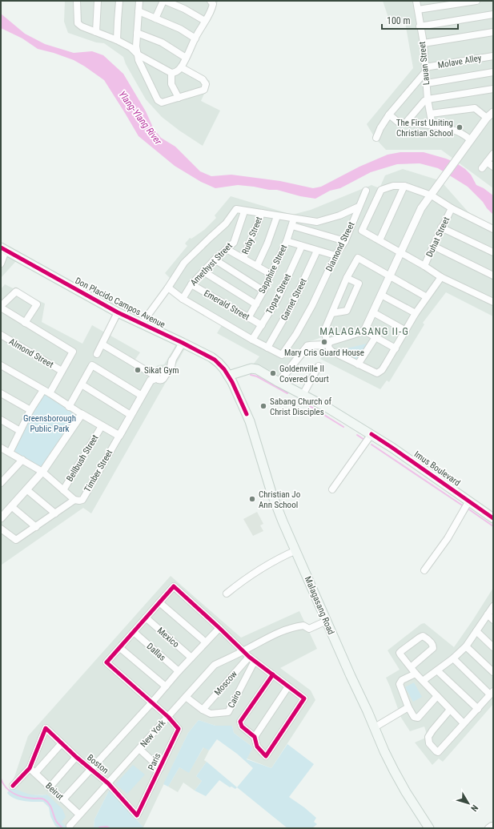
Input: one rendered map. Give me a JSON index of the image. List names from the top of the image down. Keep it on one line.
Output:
{"streets":{"main road":["Don Placido Campos Avenue","Imus Boulevard","Malagasang Road"],"street":["Molave Alley","Lauan Street","Ruby Street","Duhat Street","Diamond Street","Amethyst Street","Sapphire Street","Topaz Street","Garnet Street","Emerald Street","Almond Street","Bellbush Street","Timber Street","Mexico","Dallas","Moscow","Cairo","New York","Paris","Boston","Beirut"]},"crossings":[["Molave Alley","Lauan Street"],["Ruby Street","Diamond Street"],["Diamond Street","Amethyst Street"],["Diamond Street","Sapphire Street"],["Diamond Street","Topaz Street"],["Diamond Street","Garnet Street"],["Diamond Street","Don Placido Campos Avenue"],["Amethyst Street","Emerald Street"],["Sapphire Street","Emerald Street"],["Topaz Street","Emerald Street"],["Don Placido Campos Avenue","Imus Boulevard"],["Don Placido Campos Avenue","Timber Street"],["Don Placido Campos Avenue","Malagasang Road"],["Imus Boulevard","Malagasang Road"],["Malagasang Road","New York"],["Moscow","Cairo"],["Cairo","New York"],["New York","Paris"],["New York","Boston"],["New York","Beirut"],["Paris","Boston"],["Boston","Beirut"]],"districts":["MALAGASANG II-G"],"water":["Ylang-Ylang River"],"parks":["Greensborough Public Park"],"places":["The First Uniting Christian School","Mary Cris Guard House","Sikat Gym","Goldenville II Covered Court","Sabang Church of Christ Disciples","Christian Jo Ann School"],"scale_bar":"100 m","north":"bottom right"}
